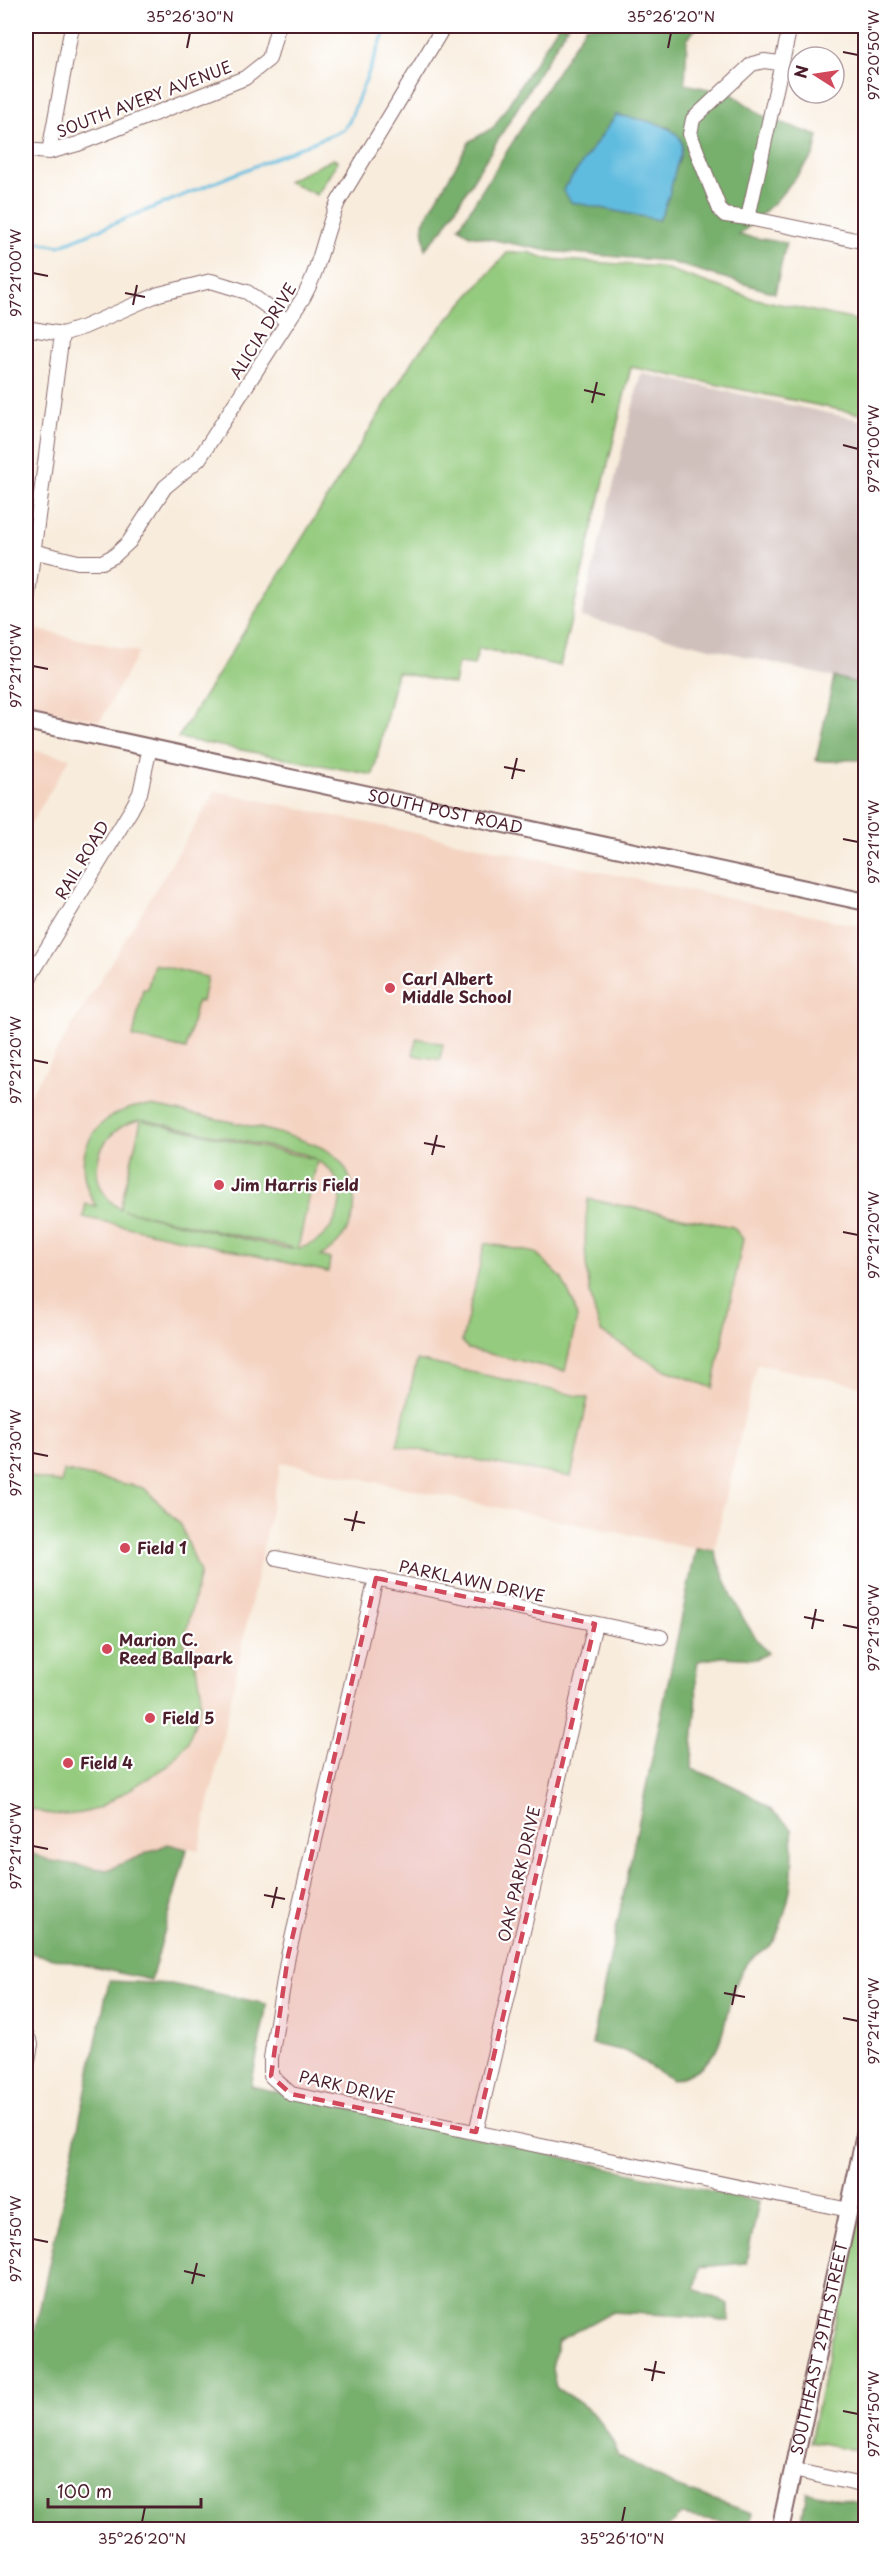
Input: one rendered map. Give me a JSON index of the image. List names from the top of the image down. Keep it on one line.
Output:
{"streets":{"main road":["SOUTH POST ROAD","SOUTHEAST 29TH STREET"],"street":["SOUTH AVERY AVENUE","ALICIA DRIVE","RAIL ROAD","PARKLAWN DRIVE","OAK PARK DRIVE","PARK DRIVE"]},"crossings":[["SOUTH POST ROAD","RAIL ROAD"],["PARKLAWN DRIVE","OAK PARK DRIVE"],["PARKLAWN DRIVE","PARK DRIVE"],["OAK PARK DRIVE","PARK DRIVE"],["PARK DRIVE","SOUTHEAST 29TH STREET"]],"places":["Carl Albert Middle School","Jim Harris Field","Field 1","Marion C. Reed Ballpark","Field 5","Field 4"],"scale_bar":"100 m","north":"left","coordinates":["35°26'30\"N","35°26'20\"N","97°20'50\"W","97°21'00\"W","97°21'10\"W","97°21'20\"W","97°21'30\"W","97°21'40\"W","97°21'50\"W","35°26'10\"N"]}
